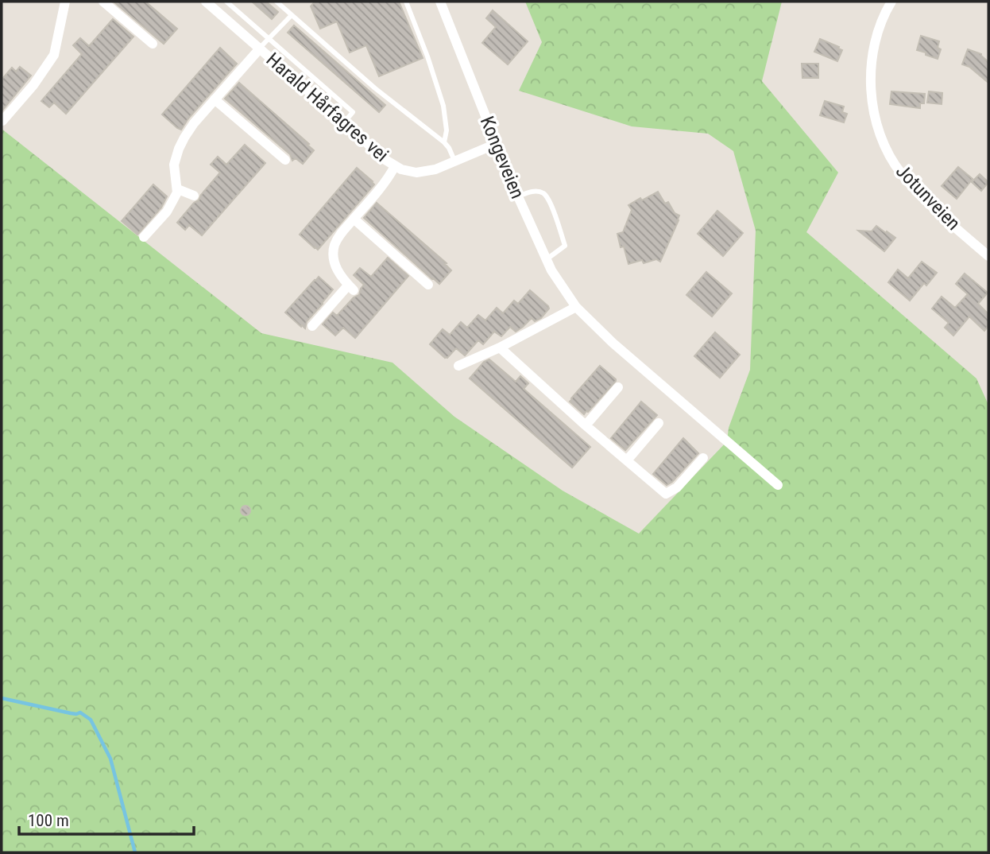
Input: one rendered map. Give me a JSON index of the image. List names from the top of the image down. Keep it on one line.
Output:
{"streets":{"street":["Harald Hårfagres vei","Kongeveien","Jotunveien"]},"crossings":[["Harald Hårfagres vei","Kongeveien"]],"scale_bar":"100 m"}
